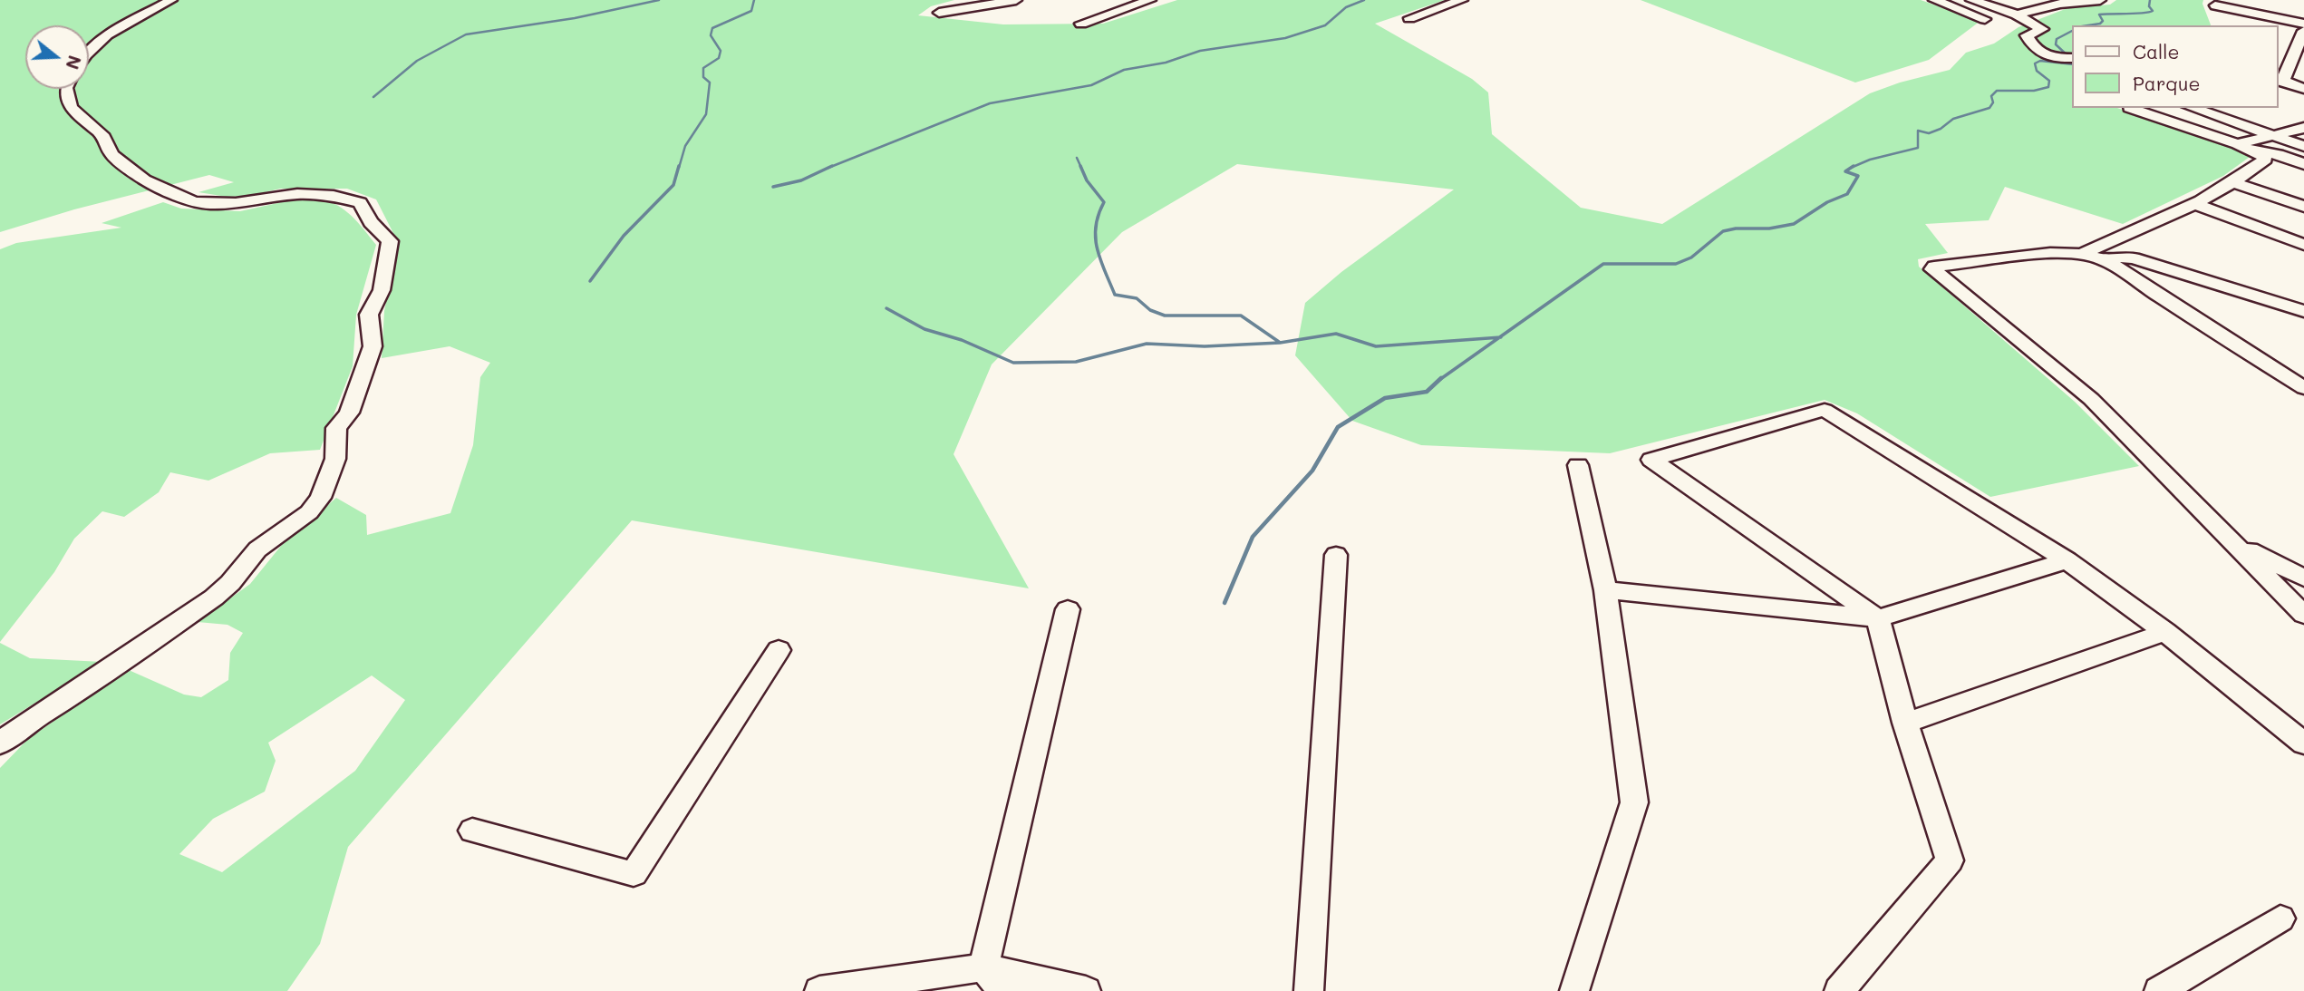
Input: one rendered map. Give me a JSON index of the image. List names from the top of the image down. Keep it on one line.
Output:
{"legend":["Calle","Parque"],"north":"right"}
